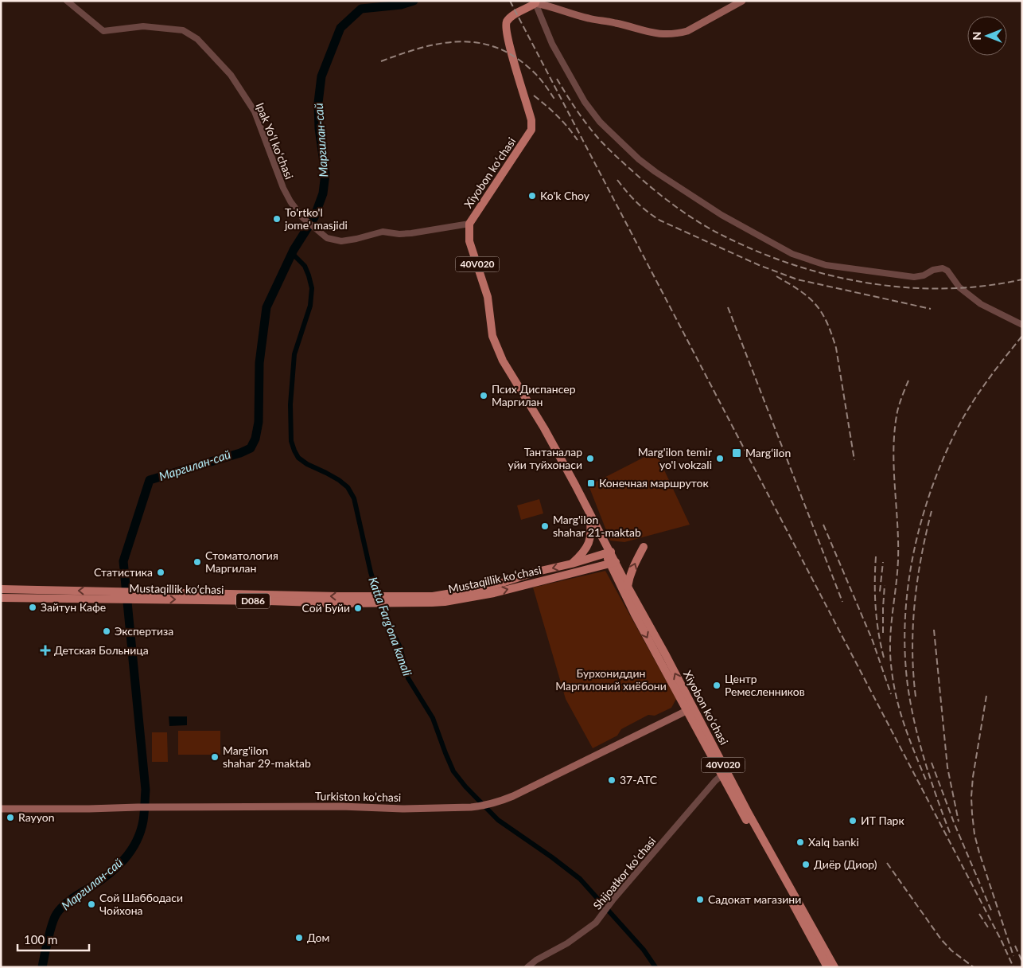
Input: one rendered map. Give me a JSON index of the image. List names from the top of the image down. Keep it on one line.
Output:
{"streets":{"main road":["Xiyobon koʻchasi","40V020","Mustaqillik koʻchasi","D086","Turkiston ko’chasi"],"street":["Ipak Yoʻl koʻchasi","Shijoatkor koʻchasi"]},"crossings":[["Ipak Yoʻl koʻchasi","Xiyobon koʻchasi"],["Xiyobon koʻchasi","40V020"],["Xiyobon koʻchasi","Mustaqillik koʻchasi"],["Xiyobon koʻchasi","Turkiston ko’chasi"],["Xiyobon koʻchasi","Shijoatkor koʻchasi"],["40V020","Mustaqillik koʻchasi"]],"water":["Маргилан-сай","Katta Farg'ona kanali"],"parks":["Бурхониддин Маргилоний хиёбони"],"places":{"other":["Ko'k Choy","To'rtko'l jome' masjidi","Псих Диспансер Маргилан","Тантаналар уйи туйхонаси","Marg'ilon temir yo'l vokzali","Marg'ilon shahar 21-maktab","Стоматология Маргилан","Статистика","Зайтун Кафе","Сой Буйи","Экспертиза","Центр Ремесленников","Marg'ilon shahar 29-maktab","37-АТС","Rayyon","ИТ Парк","Xalq banki","Диёр (Диор)","Садокат магазини","Сой Шаббодаси Чойхона","Дом"],"transit":["Margʻilon","Конечная маршруток"],"health":["Детская Больница"]},"scale_bar":"100 m","north":"left"}
